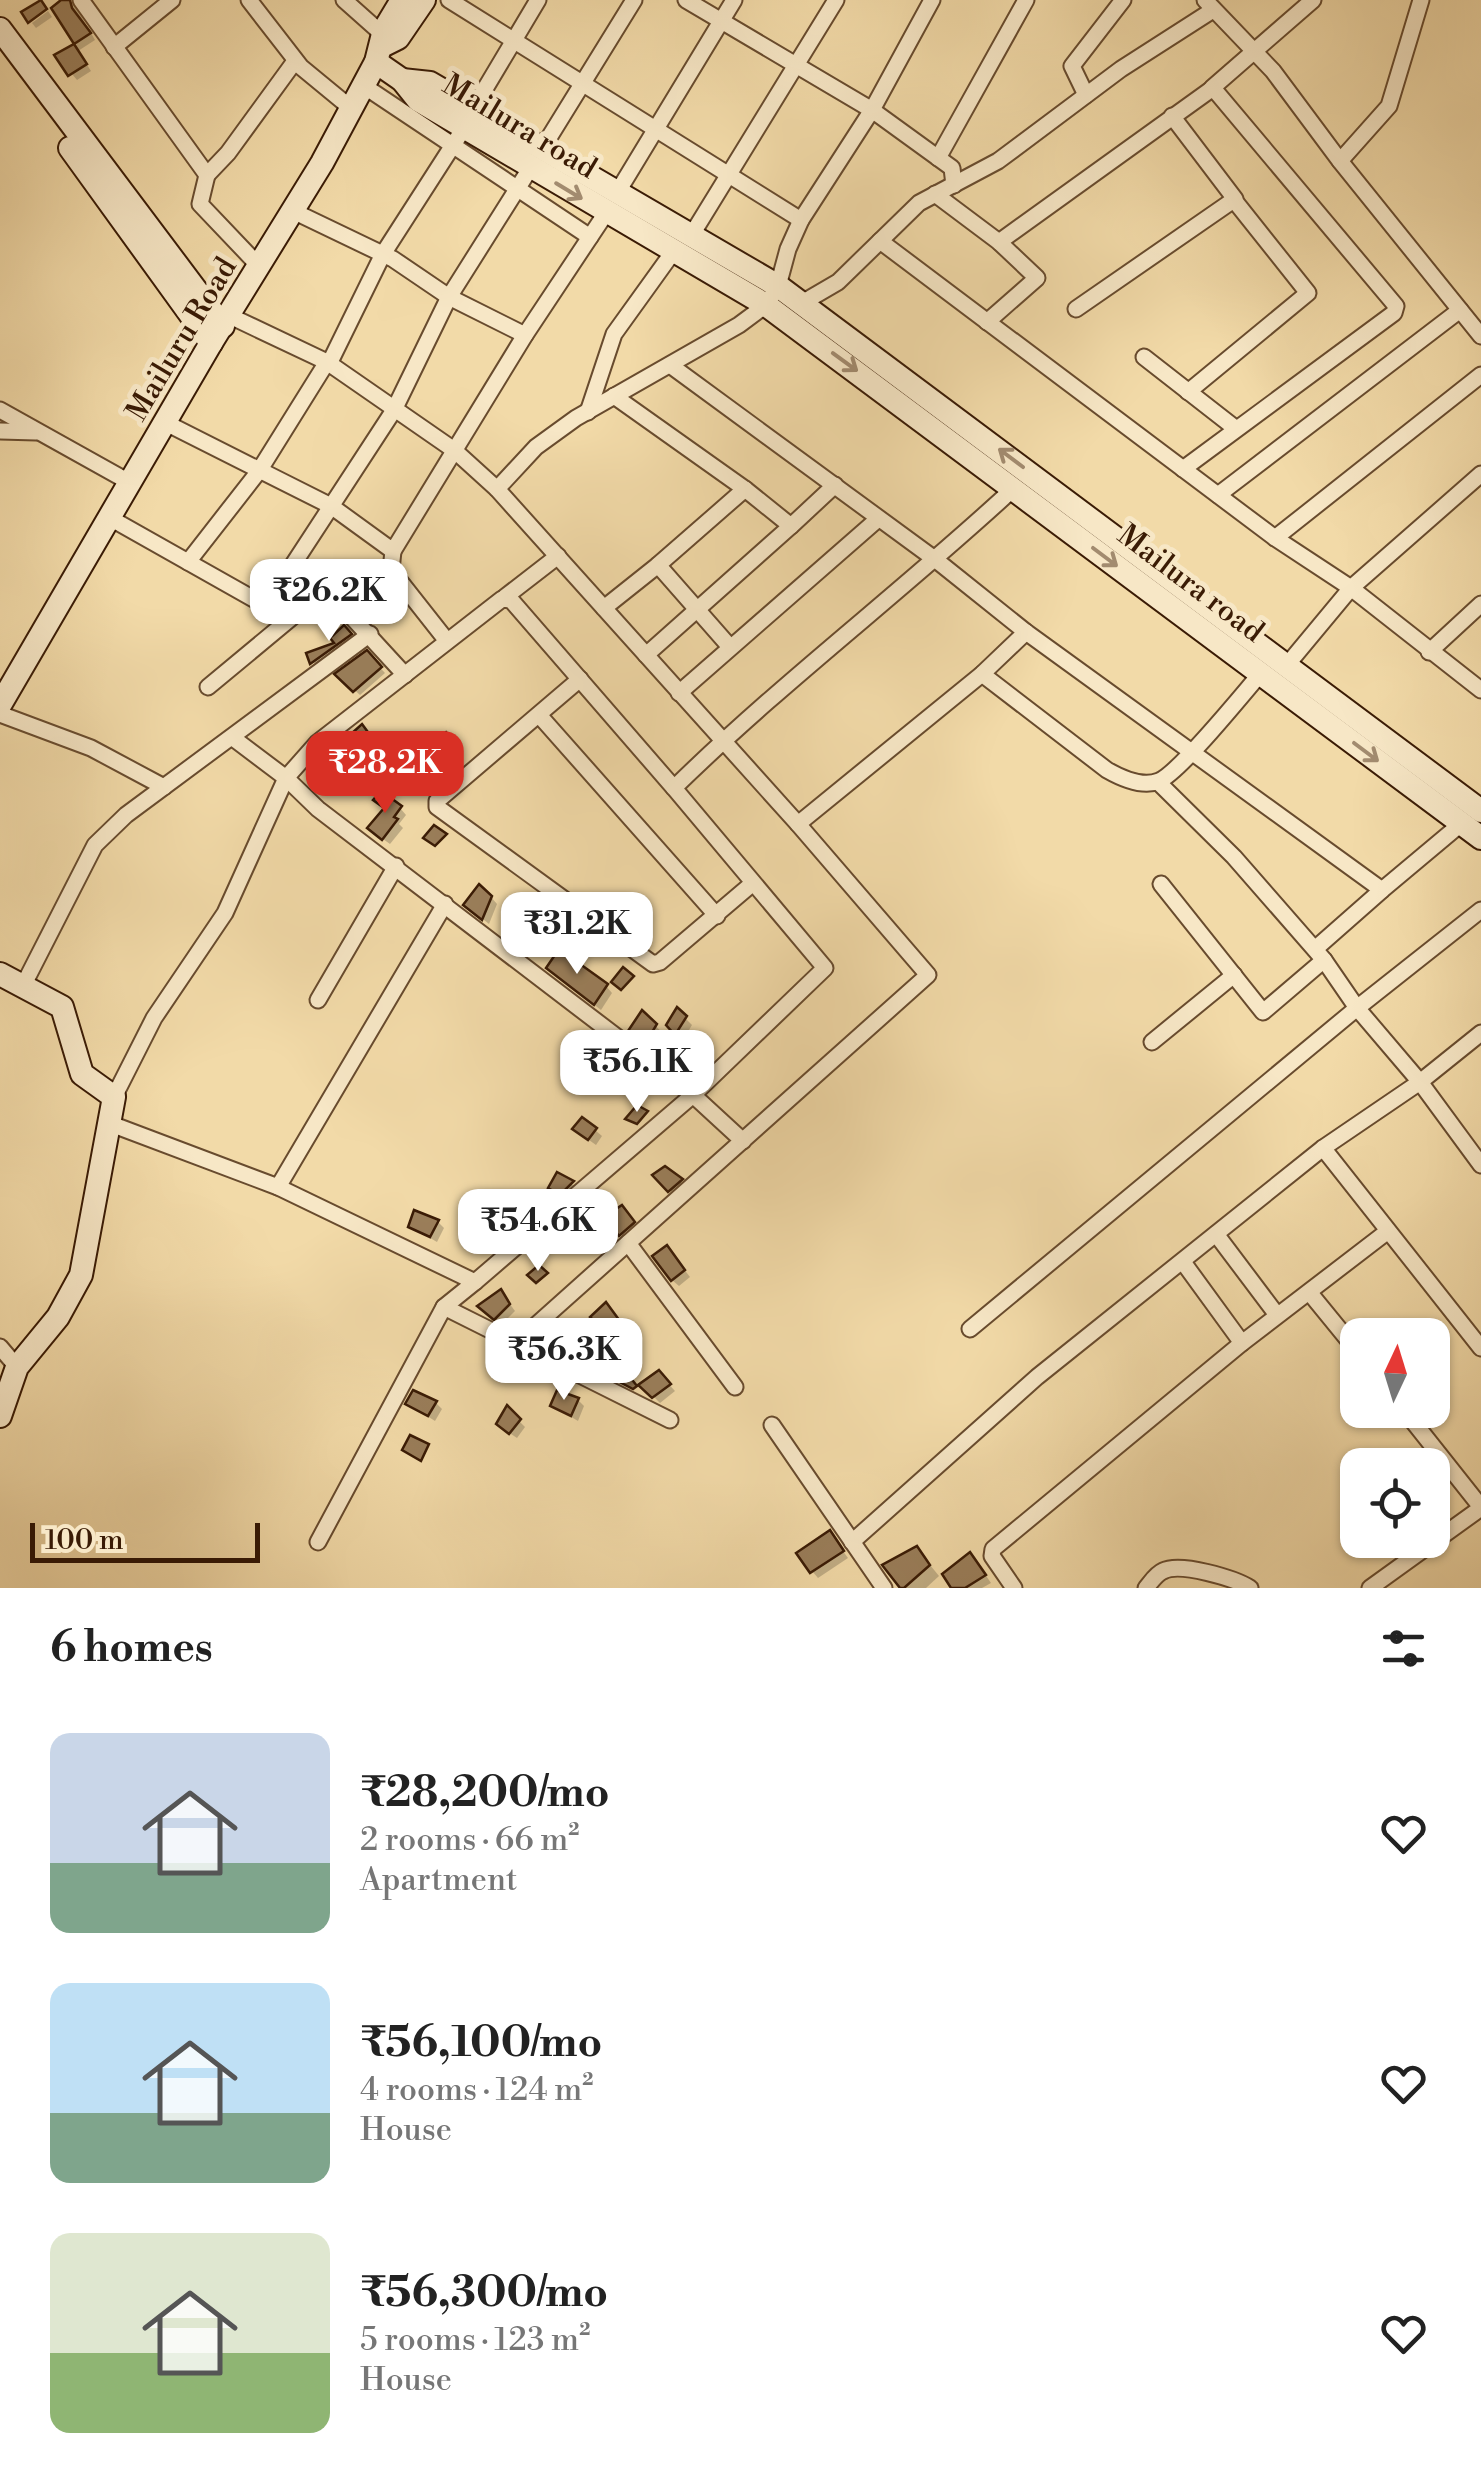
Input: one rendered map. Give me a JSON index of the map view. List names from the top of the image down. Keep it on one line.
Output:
{"streets":{"street":["Mailura road","Mailuru Road"]},"crossings":[["Mailura road","Mailuru Road"]],"scale_bar":"100 m","north":"top","page":{"price":["₹26.2K","₹28.2K","₹31.2K","₹56.1K","₹54.6K","₹56.3K"],"scale":"100 m","heading":"6 homes","list":[{"name":"₹28,200/mo","note":"2 rooms · 66 m² · Apartment"},{"name":"₹56,100/mo","note":"4 rooms · 124 m² · House"},{"name":"₹56,300/mo","note":"5 rooms · 123 m² · House"}]}}
